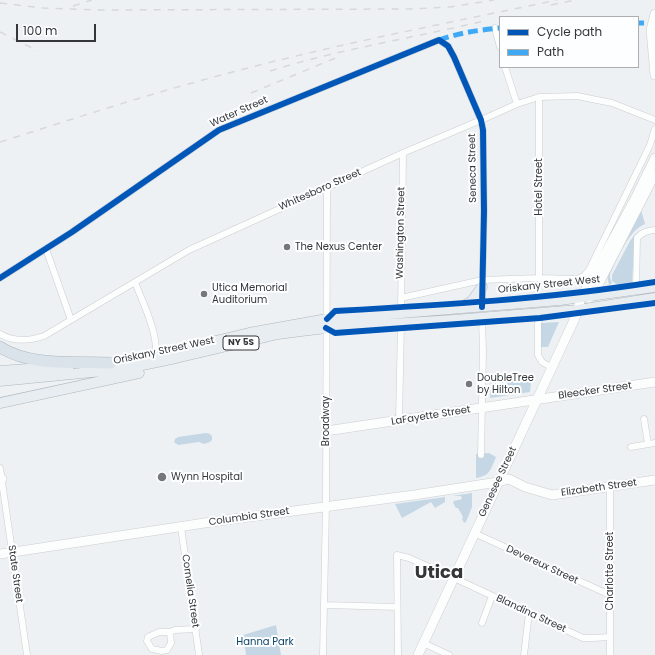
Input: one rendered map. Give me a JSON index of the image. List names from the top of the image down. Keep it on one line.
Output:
{"streets":{"main road":["Oriskany Street West","NY 5S"],"street":["Water Street","Seneca Street","Hotel Street","Whitesboro Street","Washington Street","Bleecker Street","LaFayette Street","Broadway","Genesee Street","Elizabeth Street","Columbia Street","Devereux Street","Charlotte Street","State Street","Cornelia Street","Blandina Street"]},"crossings":[["Water Street","Seneca Street"],["Seneca Street","Whitesboro Street"],["Seneca Street","Oriskany Street West"],["Hotel Street","Whitesboro Street"],["Whitesboro Street","Washington Street"],["Whitesboro Street","Broadway"],["Washington Street","Oriskany Street West"],["Oriskany Street West","Broadway"],["Oriskany Street West","Genesee Street"],["Bleecker Street","LaFayette Street"],["Bleecker Street","Genesee Street"],["LaFayette Street","Broadway"],["LaFayette Street","Genesee Street"],["Broadway","Columbia Street"],["Genesee Street","Elizabeth Street"],["Genesee Street","Columbia Street"],["Genesee Street","Devereux Street"],["Genesee Street","Blandina Street"],["Elizabeth Street","Columbia Street"],["Elizabeth Street","Charlotte Street"],["Columbia Street","State Street"],["Columbia Street","Cornelia Street"],["Devereux Street","Charlotte Street"],["Charlotte Street","Blandina Street"]],"districts":["Utica"],"parks":["Hanna Park"],"places":["The Nexus Center","Utica Memorial Auditorium","DoubleTree by Hilton","Wynn Hospital"],"legend":["Cycle path","Path"],"scale_bar":"100 m"}
